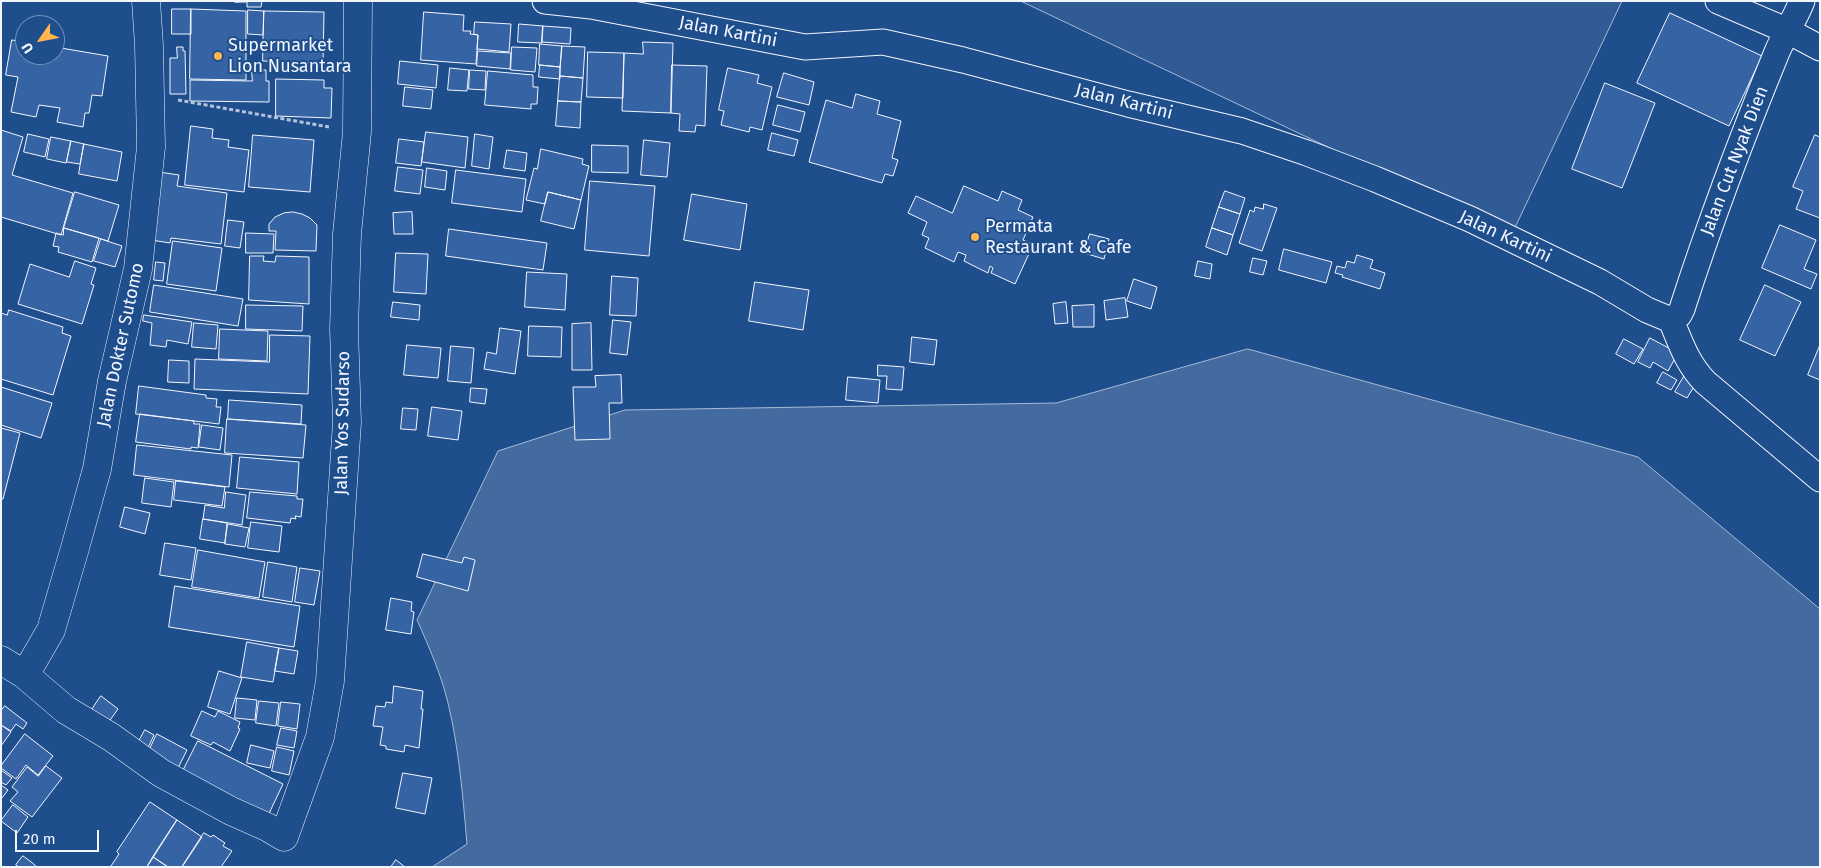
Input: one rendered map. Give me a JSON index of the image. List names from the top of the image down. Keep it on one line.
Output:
{"streets":{"street":["Jalan Kartini","Jalan Cut Nyak Dien","Jalan Dokter Sutomo","Jalan Yos Sudarso"]},"crossings":[["Jalan Kartini","Jalan Cut Nyak Dien"],["Jalan Dokter Sutomo","Jalan Yos Sudarso"]],"places":["Supermarket Lion Nusantara","Permata Restaurant & Cafe"],"scale_bar":"20 m","north":"bottom left"}
